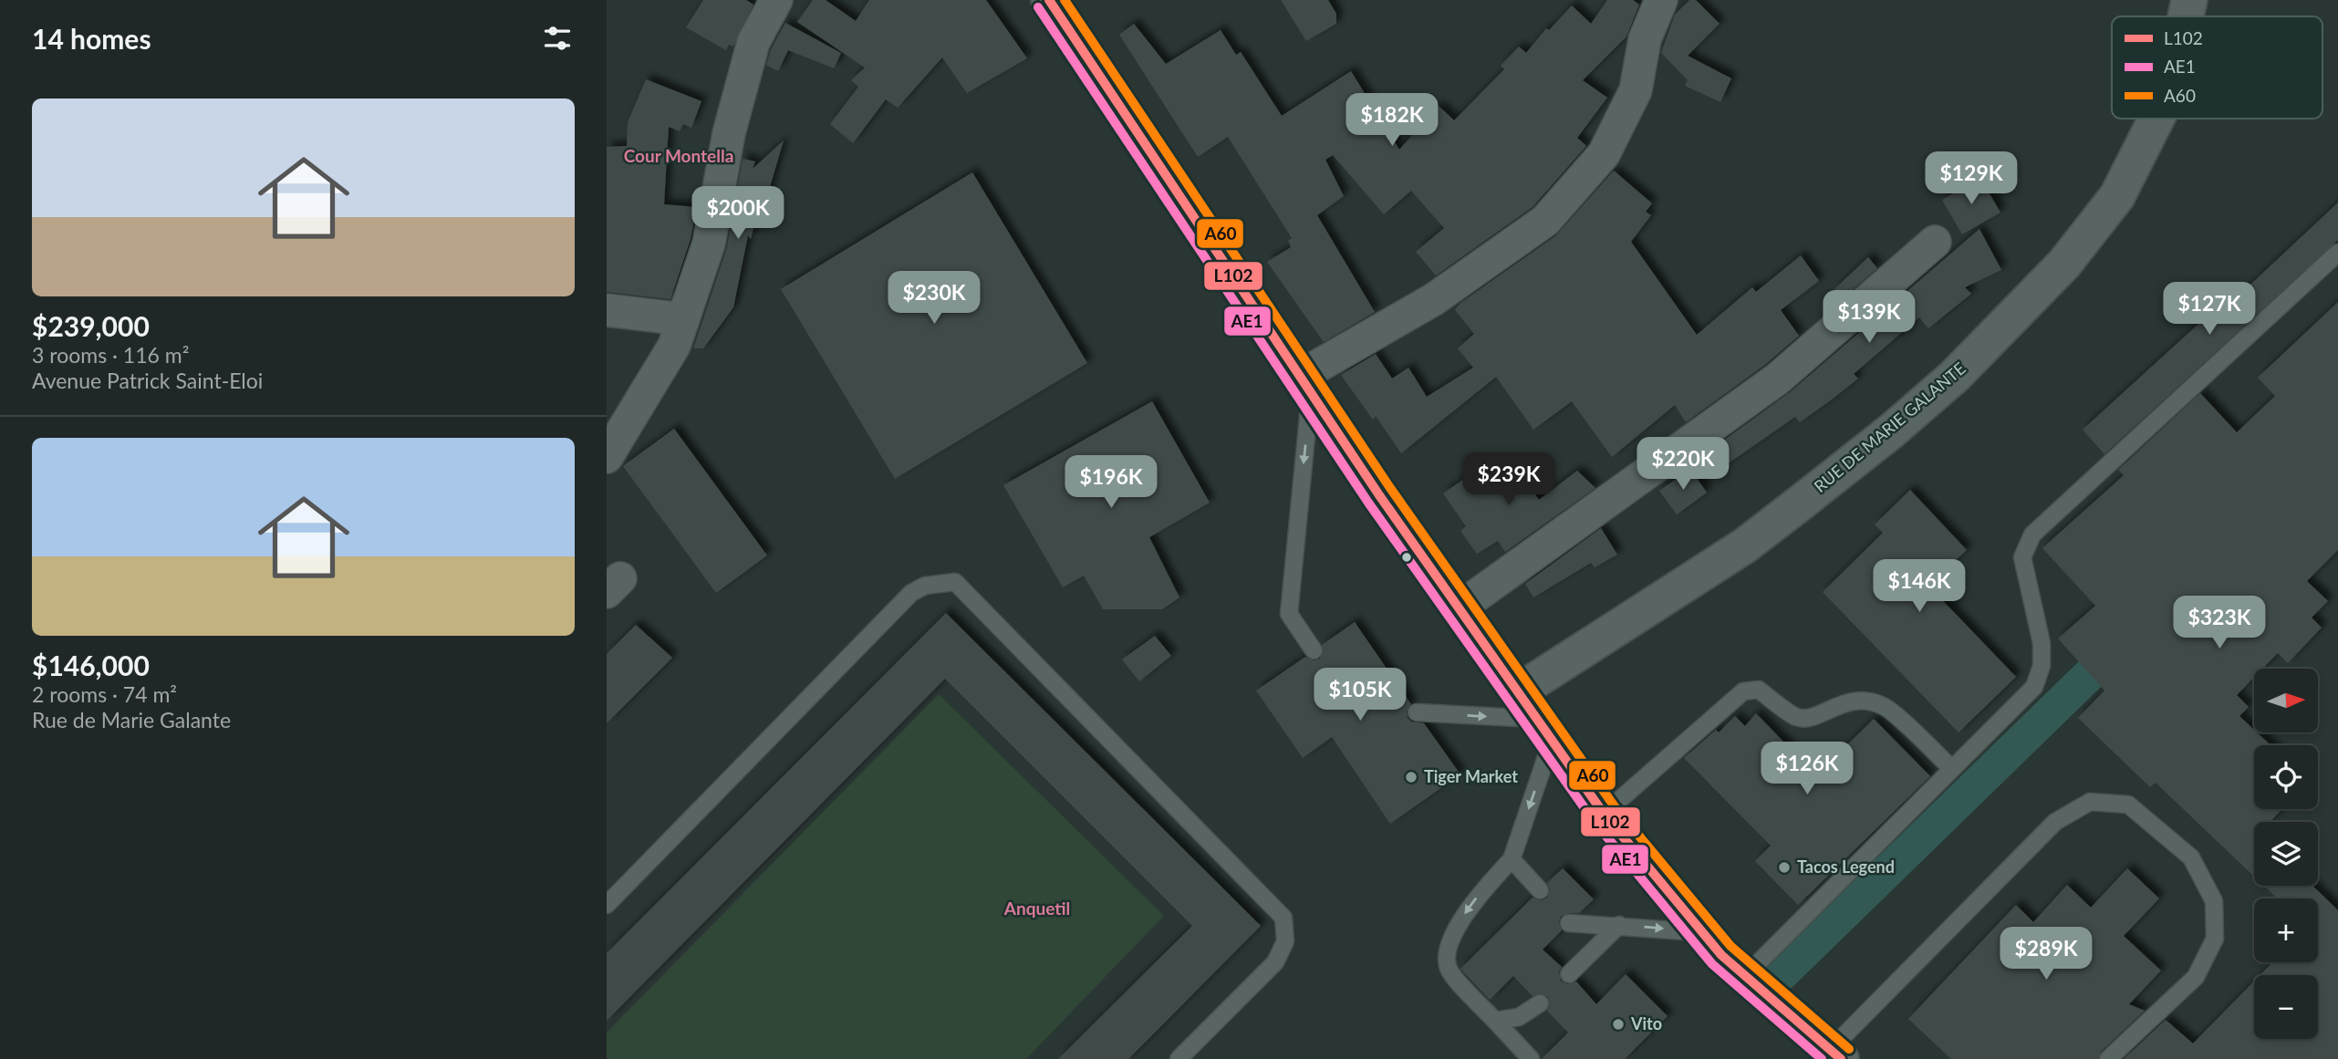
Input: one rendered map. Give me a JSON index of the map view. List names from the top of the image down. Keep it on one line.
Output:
{"streets":{"street":["RUE DE MARIE GALANTE"]},"districts":["Cour Montella","Anquetil"],"places":["Tiger Market","Tacos Legend","Vito"],"lines":["transit line L102","transit line A60","transit line AE1"],"legend":["L102","AE1","A60"],"north":"right","page":{"heading":"14 homes","list":[{"name":"$239,000","note":"3 rooms · 116 m² · Avenue Patrick Saint-Eloi"},{"name":"$146,000","note":"2 rooms · 74 m² · Rue de Marie Galante"}],"price":["$182K","$129K","$200K","$230K","$127K","$139K","$220K","$239K","$196K","$146K","$323K","$105K","$126K","$289K"],"map_buttons":["+","−"]}}
